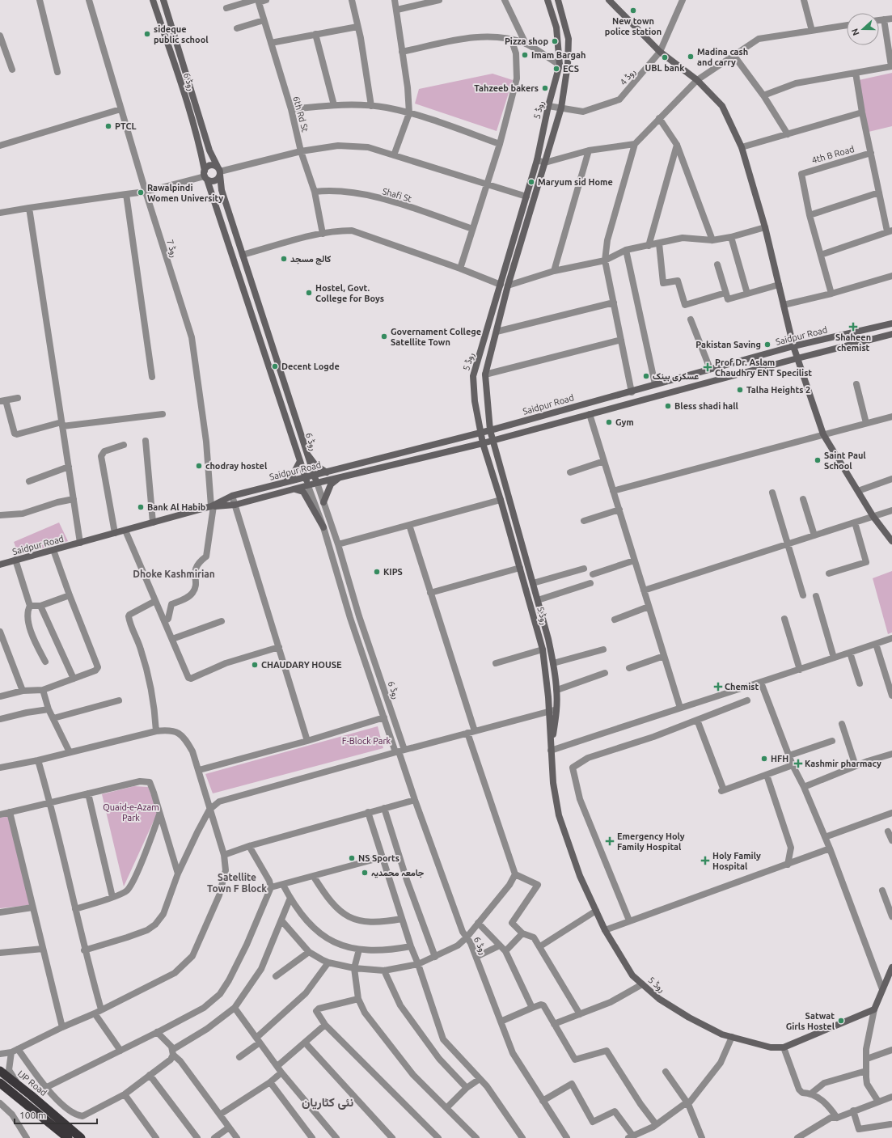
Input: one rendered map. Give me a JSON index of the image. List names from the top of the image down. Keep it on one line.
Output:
{"streets":{"highway":["IJP Road"],"main road":["روڈ 6","روڈ 5","Saidpur Road"],"street":["روڈ 4","6th Rd St","4th B Road","Shafi St","روڈ 7"]},"crossings":[["روڈ 4","روڈ 5"],["روڈ 6","Saidpur Road"],["روڈ 5","Saidpur Road"],["6th Rd St","Shafi St"],["روڈ 7","Saidpur Road"]],"districts":["Dhoke Kashmirian","Satellite Town F Block","نئی کٹاریان"],"parks":["F-Block Park","Quaid-e-Azam Park"],"places":{"other":["New town police station","sideque public school","Pizza shop","Imam Bargah","Madina cash and carry","UBL bank","ECS","Tahzeeb bakers","PTCL","Maryum sid Home","Rawalpindi Women University","کالج مسجد","Hostel, Govt. College for Boys","Governament College Satellite Town","Pakistan Saving","Decent Logde","عسکری بینک","Talha Heights 2","Bless shadi hall","Gym","Saint Paul School","chodray hostel","Bank Al Habib","KIPS","CHAUDARY HOUSE","HFH","NS Sports","جامعہ محمدیہ","Satwat Girls Hostel"],"health":["Shaheen chemist","Prof Dr. Aslam Chaudhry ENT Specilist","Chemist","Kashmir pharmacy","Emergency Holy Family Hospital","Holy Family Hospital"]},"scale_bar":"100 m","north":"left"}
